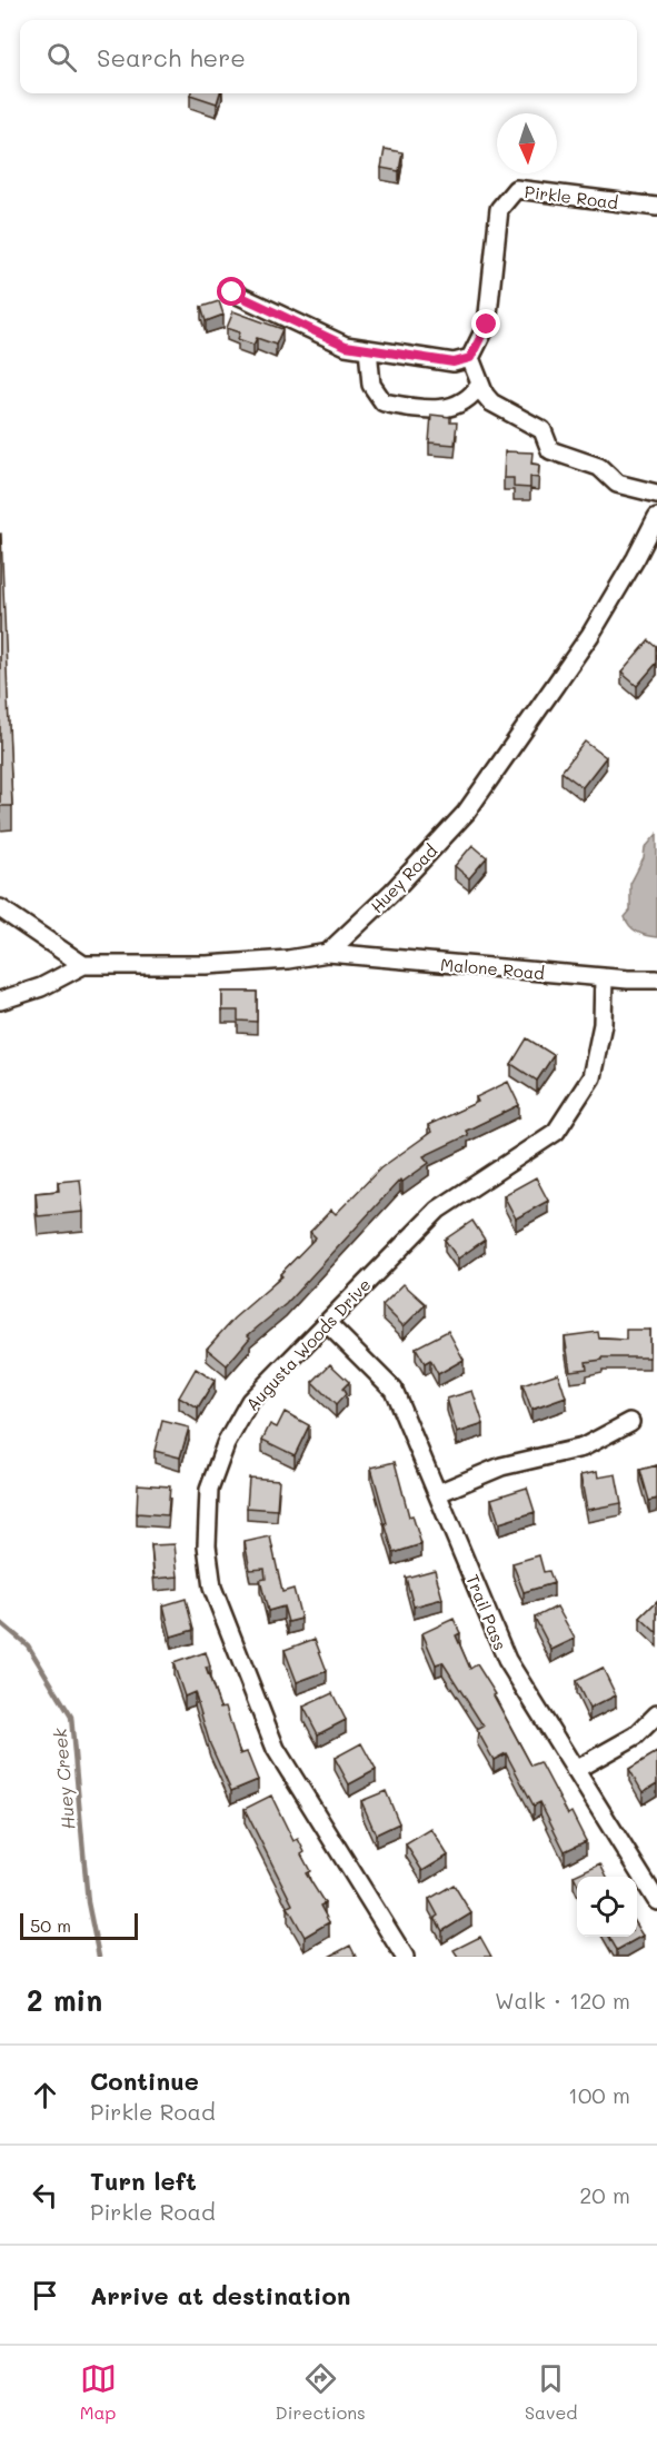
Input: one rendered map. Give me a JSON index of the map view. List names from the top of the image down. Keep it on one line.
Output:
{"streets":{"street":["Pirkle Road","Huey Road","Malone Road","Augusta Woods Drive","Trail Pass"]},"crossings":[["Huey Road","Malone Road"],["Malone Road","Augusta Woods Drive"],["Augusta Woods Drive","Trail Pass"]],"water":["Huey Creek"],"scale_bar":"50 m","north":"bottom","page":{"search":"Search here","scale":"50 m","heading":["2 min","Walk · 120 m"],"list":[["Continue","Pirkle Road","100 m"],["Turn left","Pirkle Road","20 m"],"Arrive at destination"],"nav":["Map","Directions","Saved"]}}
